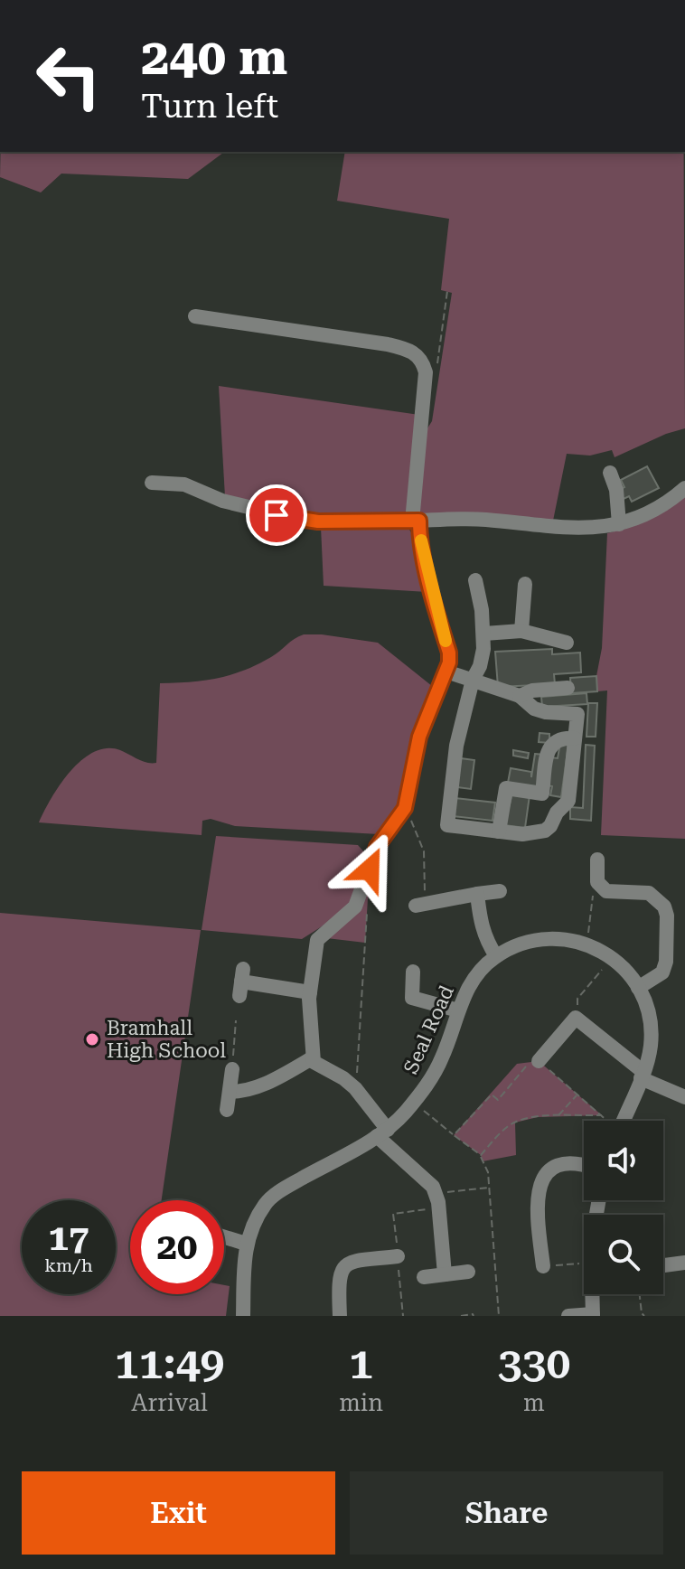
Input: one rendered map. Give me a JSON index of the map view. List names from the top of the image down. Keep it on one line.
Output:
{"streets":{"street":["Seal Road"]},"places":["Bramhall High School"],"page":{"turn":["240 m","Turn left"],"speed":"17 km/h","limit":"20","eta":["11:49","Arrival","1","min","330","m"],"buttons":["Exit","Share"]}}
